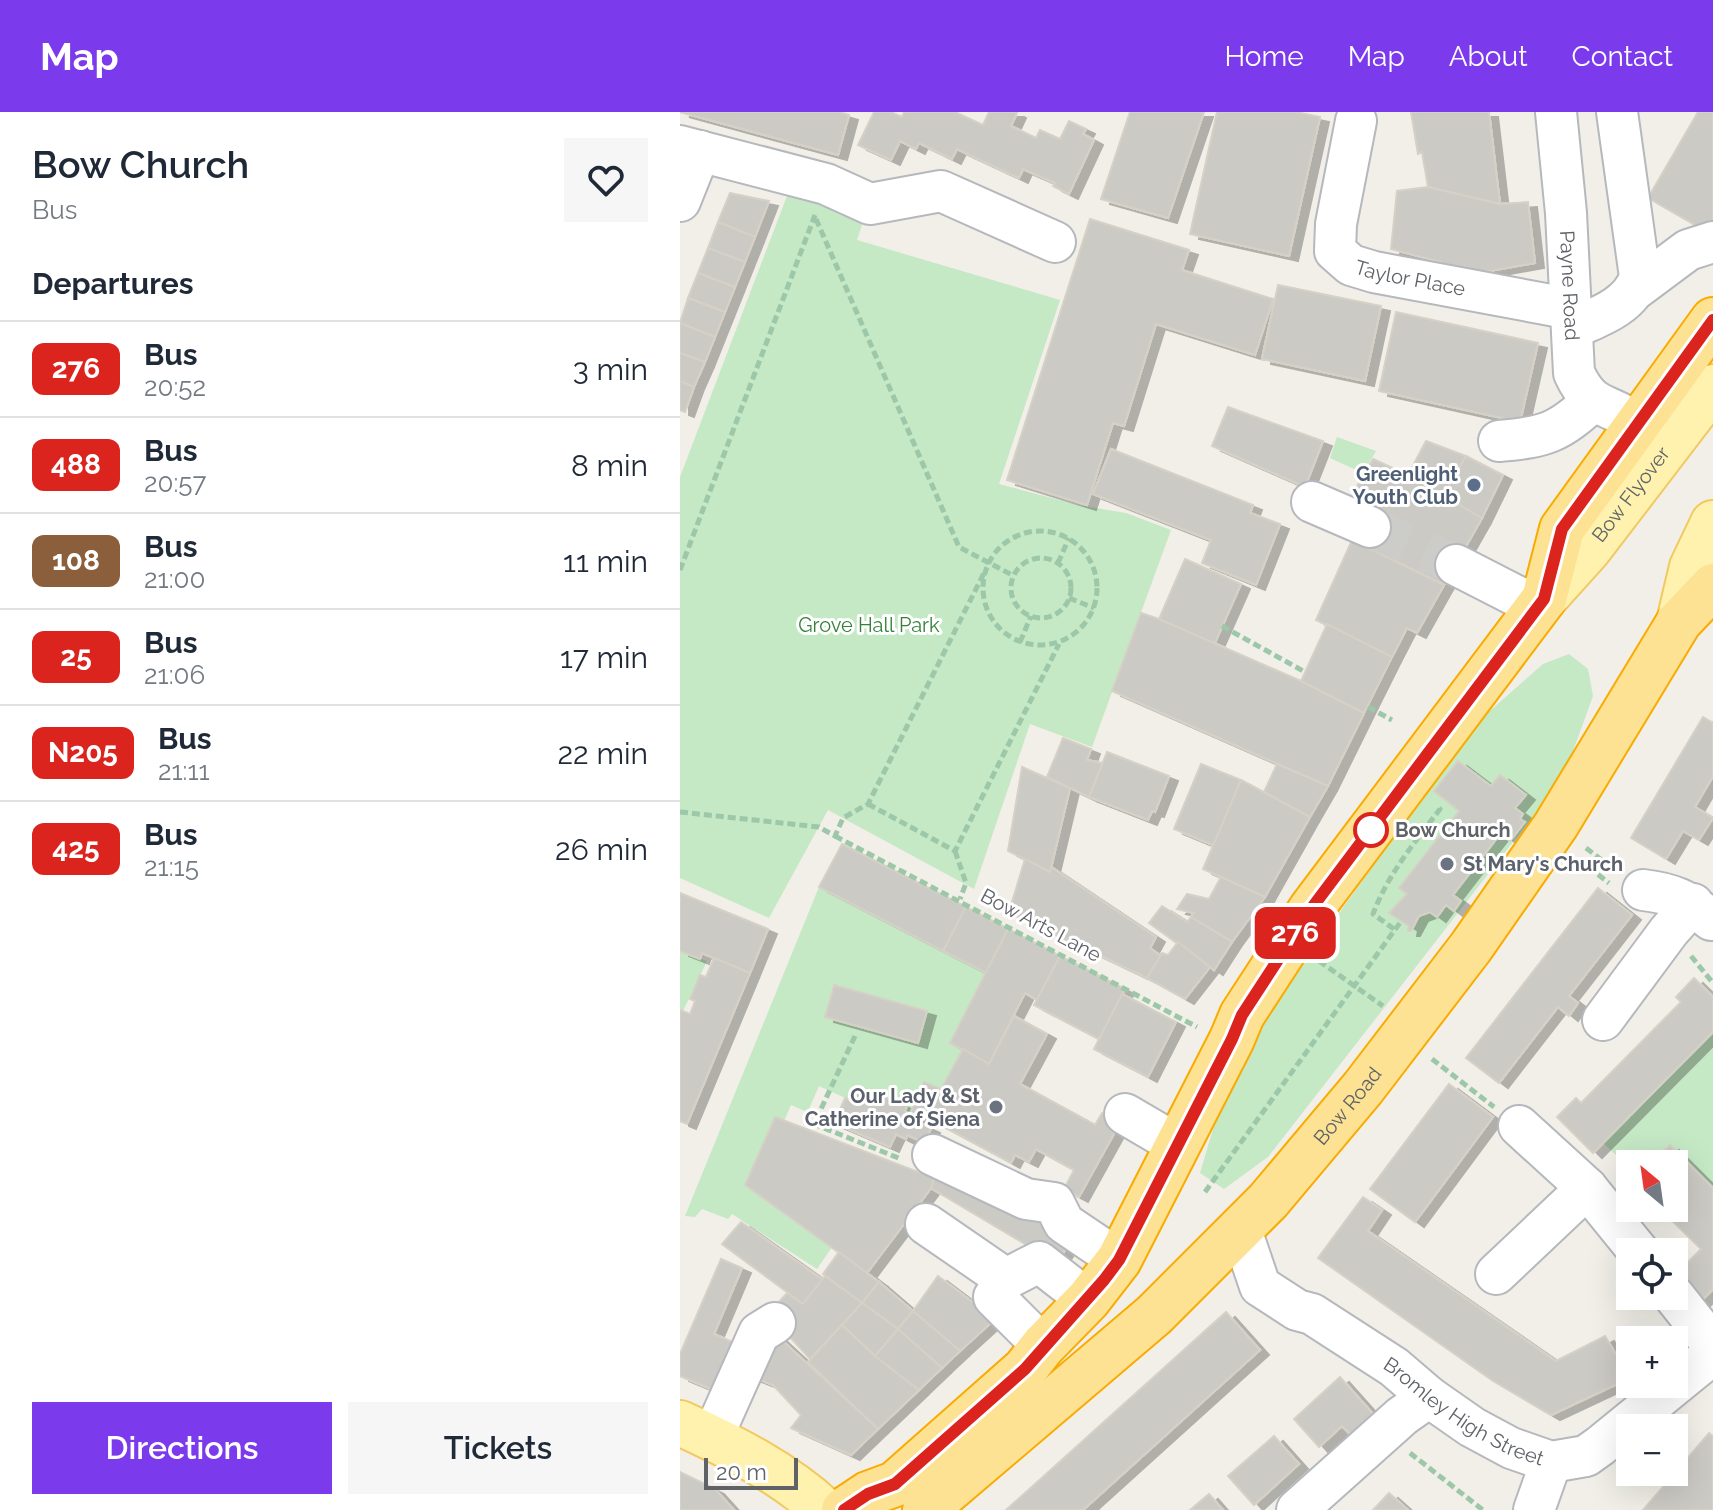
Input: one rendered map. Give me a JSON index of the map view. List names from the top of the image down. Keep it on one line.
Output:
{"streets":{"highway":["Bow Road"],"main road":["Bow Flyover"],"street":["Taylor Place","Payne Road","Bromley High Street"],"path":["Bow Arts Lane"]},"crossings":[["Taylor Place","Payne Road"],["Bow Road","Bromley High Street"]],"parks":["Grove Hall Park"],"places":["Greenlight Youth Club","Bow Church","St Mary's Church","Our Lady & St Catherine of Siena"],"lines":["bus line 276"],"scale_bar":"20 m","north":"top left","page":{"header":"Map","nav":["Home","Map","About","Contact"],"heading":[["Bow Church","Bus"],"Departures"],"on_map":"276","list":[{"mark":"276","name":"Bus","note":"20:52","value":"3 min"},{"mark":"488","name":"Bus","note":"20:57","value":"8 min"},{"mark":"108","name":"Bus","note":"21:00","value":"11 min"},{"mark":"25","name":"Bus","note":"21:06","value":"17 min"},{"mark":"N205","name":"Bus","note":"21:11","value":"22 min"},{"mark":"425","name":"Bus","note":"21:15","value":"26 min"}],"map_buttons":["+","−"],"buttons":["Directions","Tickets"],"scale":"20 m"}}
